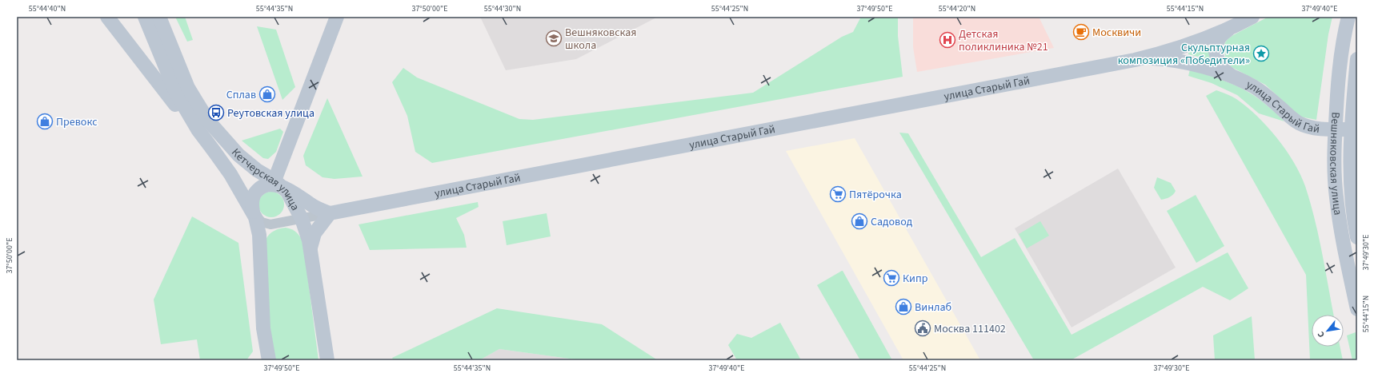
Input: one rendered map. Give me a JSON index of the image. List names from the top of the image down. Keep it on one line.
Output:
{"streets":{"street":["улица Старый Гай","Вешняковская улица","Кетчерская улица"]},"crossings":[["улица Старый Гай","Вешняковская улица"],["улица Старый Гай","Кетчерская улица"]],"places":{"cafe":["Москвичи"],"school or university":["Вешняковская школа"],"hospital":["Детская поликлиника №21"],"place":["Скульптурная композиция «Победители»"],"shop":["Сплав","Превокс","Садовод","Винлаб"],"bus stop":["Реутовская улица"],"supermarket":["Пятёрочка","Кипр"],"public building":["Москва 111402"]},"north":"bottom left","coordinates":["55°44'40\"N","55°44'35\"N","37°50'00\"E","55°44'30\"N","55°44'25\"N","37°49'50\"E","55°44'20\"N","55°44'15\"N","37°49'40\"E","37°49'30\"E"]}
